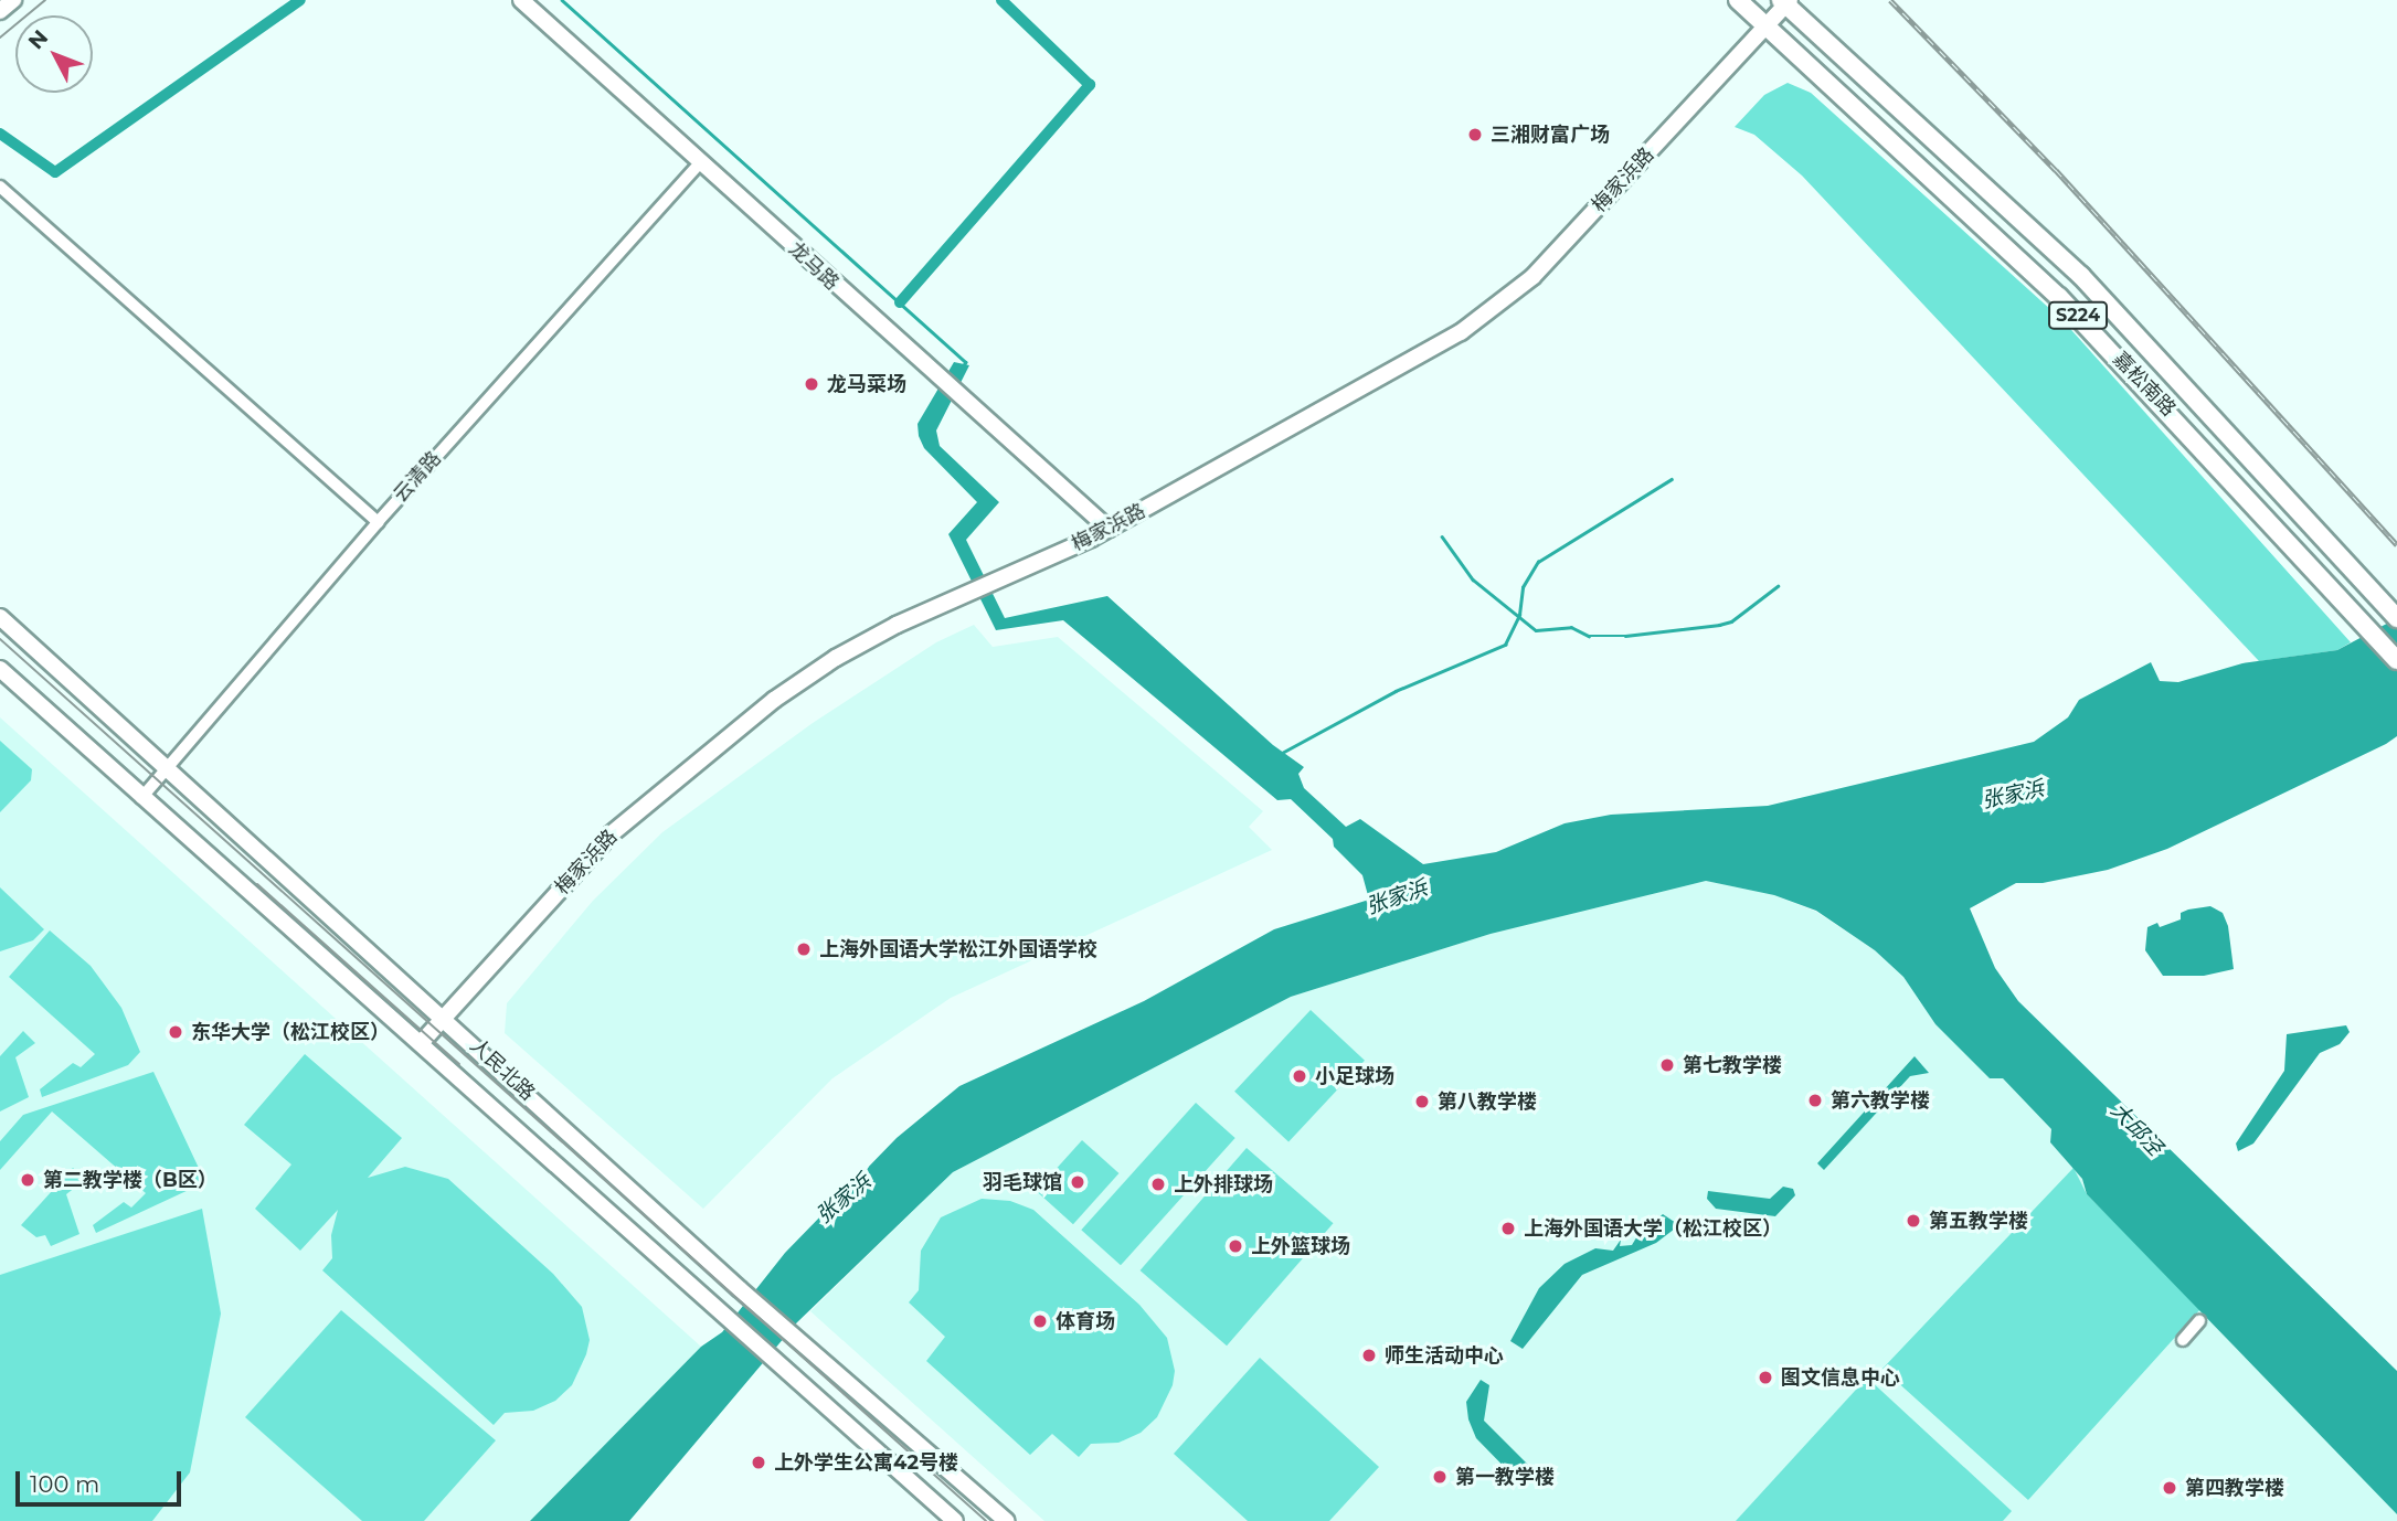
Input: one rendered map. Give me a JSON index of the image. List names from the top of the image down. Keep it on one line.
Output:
{"streets":{"main road":["梅家浜路","龙马路","S224","嘉松南路","人民北路"],"street":["云清路"]},"crossings":[["梅家浜路","龙马路"],["梅家浜路","嘉松南路"],["梅家浜路","人民北路"],["龙马路","云清路"],["云清路","人民北路"]],"water":["张家浜","大邱泾"],"places":["三湘财富广场","龙马菜场","上海外国语大学松江外国语学校","东华大学（松江校区）","第七教学楼","小足球场","第六教学楼","第八教学楼","第二教学楼（B区）","羽毛球馆","上外排球场","第五教学楼","上海外国语大学（松江校区）","上外篮球场","体育场","师生活动中心","图文信息中心","上外学生公寓42号楼","第一教学楼","第四教学楼"],"scale_bar":"100 m","north":"top left"}
